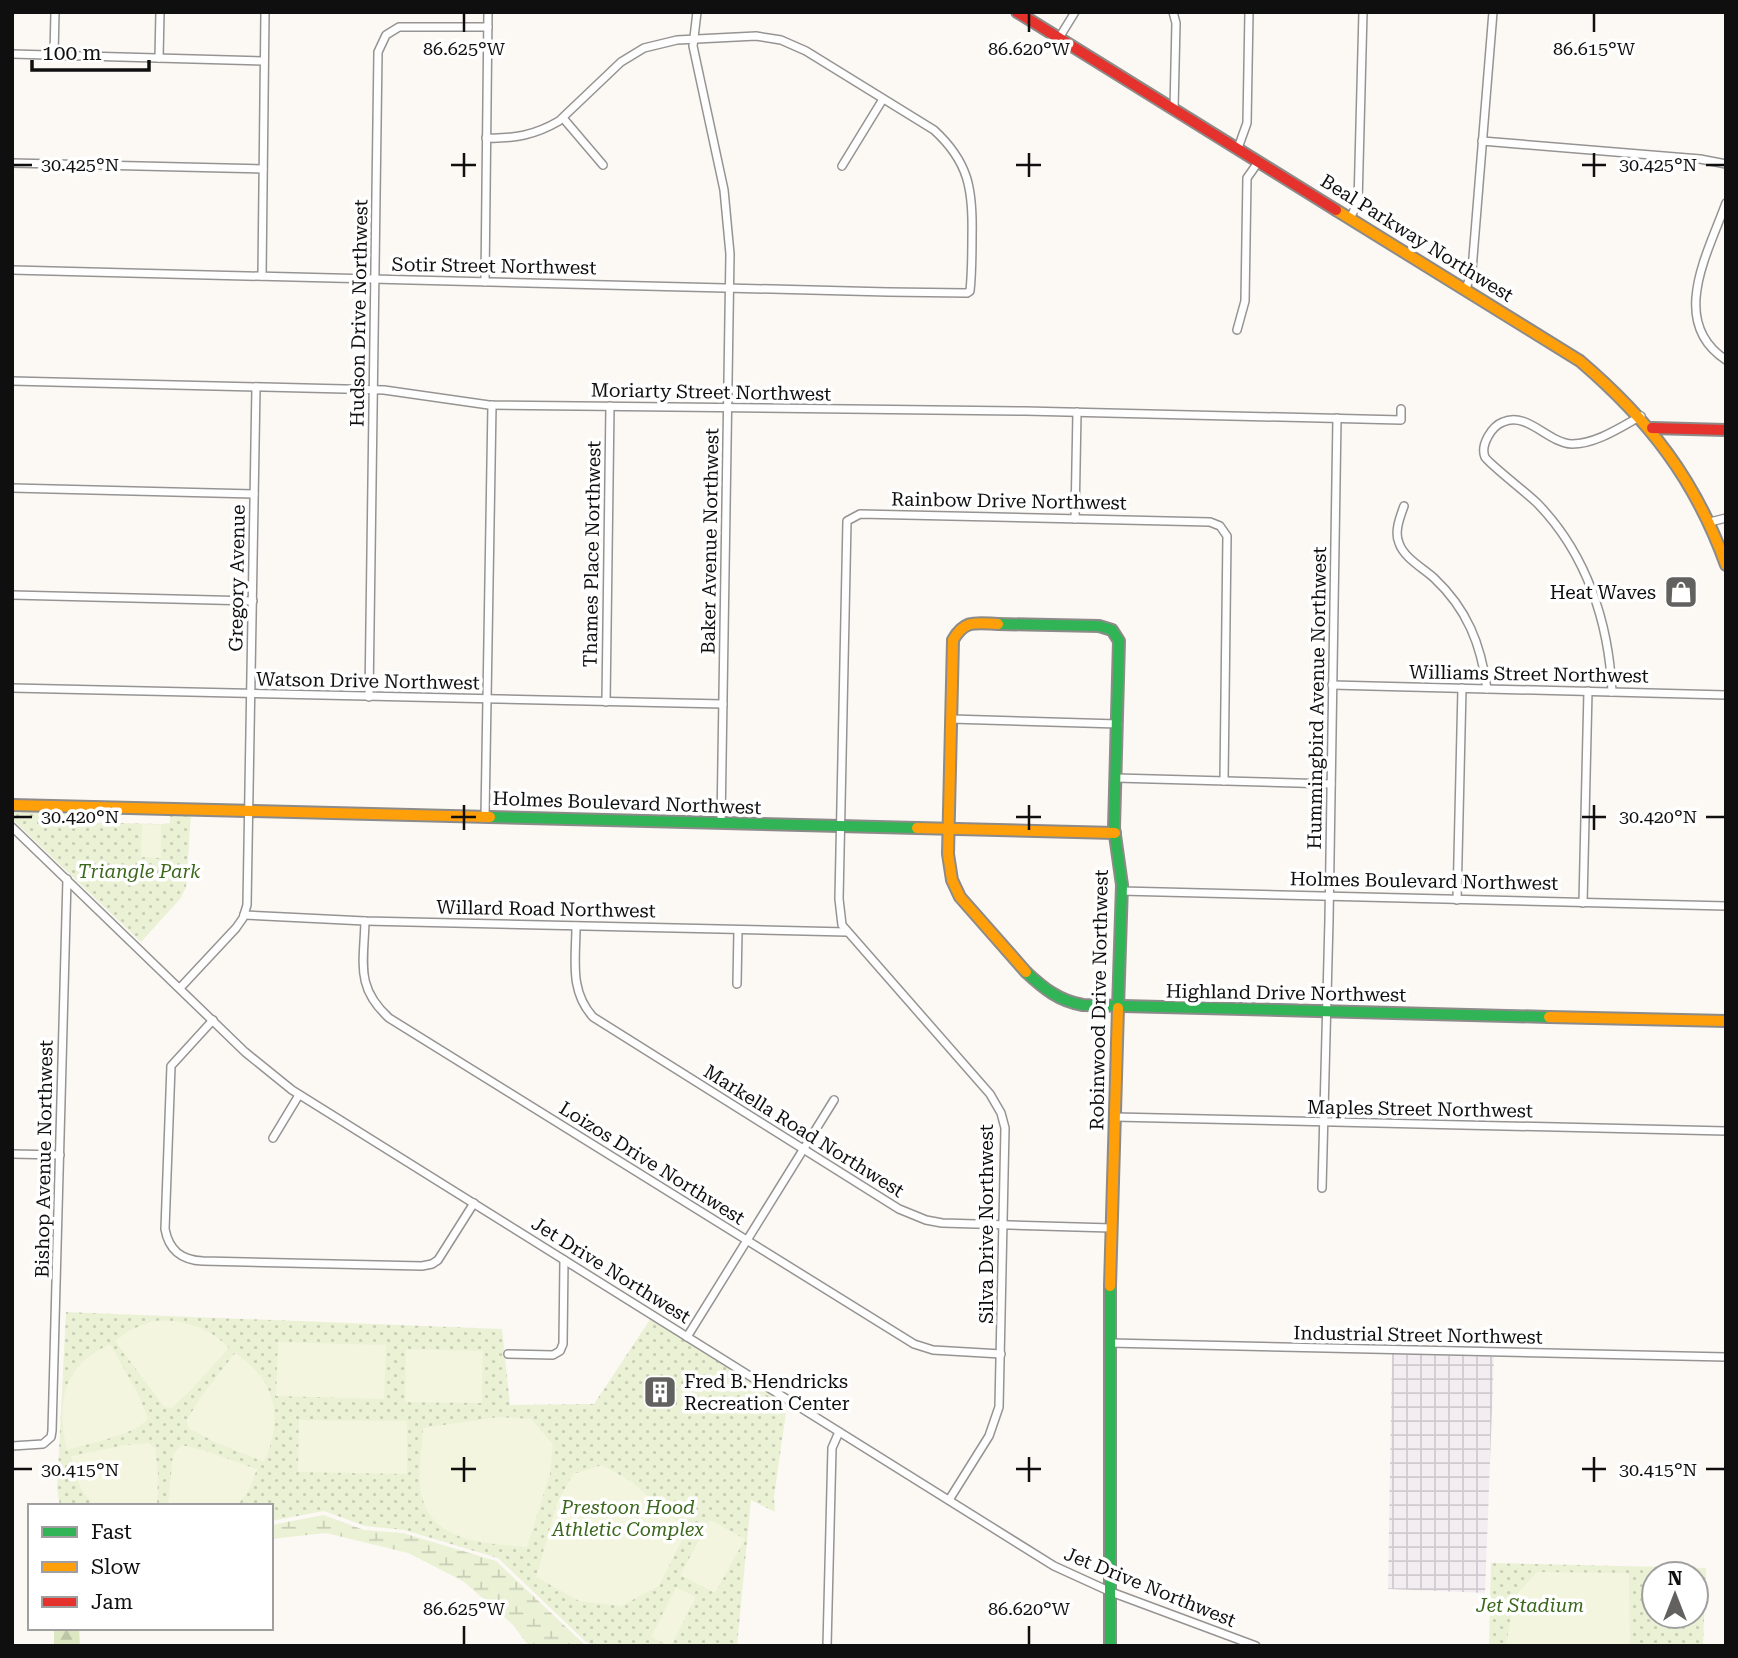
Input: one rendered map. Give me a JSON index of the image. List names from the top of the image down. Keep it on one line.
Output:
{"streets":{"street":["Beal Parkway Northwest","Sotir Street Northwest","Hudson Drive Northwest","Moriarty Street Northwest","Rainbow Drive Northwest","Baker Avenue Northwest","Thames Place Northwest","Gregory Avenue","Williams Street Northwest","Watson Drive Northwest","Hummingbird Avenue Northwest","Holmes Boulevard Northwest","Willard Road Northwest","Highland Drive Northwest","Robinwood Drive Northwest","Maples Street Northwest","Markella Road Northwest","Bishop Avenue Northwest","Loizos Drive Northwest","Silva Drive Northwest","Jet Drive Northwest","Industrial Street Northwest"]},"crossings":[["Sotir Street Northwest","Hudson Drive Northwest"],["Sotir Street Northwest","Baker Avenue Northwest"],["Hudson Drive Northwest","Moriarty Street Northwest"],["Hudson Drive Northwest","Watson Drive Northwest"],["Moriarty Street Northwest","Baker Avenue Northwest"],["Moriarty Street Northwest","Thames Place Northwest"],["Moriarty Street Northwest","Gregory Avenue"],["Moriarty Street Northwest","Hummingbird Avenue Northwest"],["Rainbow Drive Northwest","Holmes Boulevard Northwest"],["Rainbow Drive Northwest","Silva Drive Northwest"],["Baker Avenue Northwest","Watson Drive Northwest"],["Baker Avenue Northwest","Holmes Boulevard Northwest"],["Thames Place Northwest","Watson Drive Northwest"],["Gregory Avenue","Watson Drive Northwest"],["Gregory Avenue","Holmes Boulevard Northwest"],["Gregory Avenue","Willard Road Northwest"],["Williams Street Northwest","Hummingbird Avenue Northwest"],["Hummingbird Avenue Northwest","Holmes Boulevard Northwest"],["Hummingbird Avenue Northwest","Highland Drive Northwest"],["Hummingbird Avenue Northwest","Maples Street Northwest"],["Holmes Boulevard Northwest","Highland Drive Northwest"],["Holmes Boulevard Northwest","Robinwood Drive Northwest"],["Holmes Boulevard Northwest","Silva Drive Northwest"],["Willard Road Northwest","Markella Road Northwest"],["Willard Road Northwest","Loizos Drive Northwest"],["Willard Road Northwest","Silva Drive Northwest"],["Highland Drive Northwest","Robinwood Drive Northwest"],["Robinwood Drive Northwest","Maples Street Northwest"],["Robinwood Drive Northwest","Markella Road Northwest"],["Robinwood Drive Northwest","Jet Drive Northwest"],["Robinwood Drive Northwest","Industrial Street Northwest"],["Markella Road Northwest","Silva Drive Northwest"],["Bishop Avenue Northwest","Jet Drive Northwest"],["Loizos Drive Northwest","Silva Drive Northwest"],["Silva Drive Northwest","Jet Drive Northwest"]],"parks":["Triangle Park","Prestoon Hood Athletic Complex","Jet Stadium"],"places":{"shop":["Heat Waves"],"building":["Fred B. Hendricks Recreation Center"]},"legend":["Fast","Slow","Jam"],"scale_bar":"100 m","north":"top","coordinates":["86.625°W","86.620°W","86.615°W","30.425°N","30.420°N","30.415°N"]}
